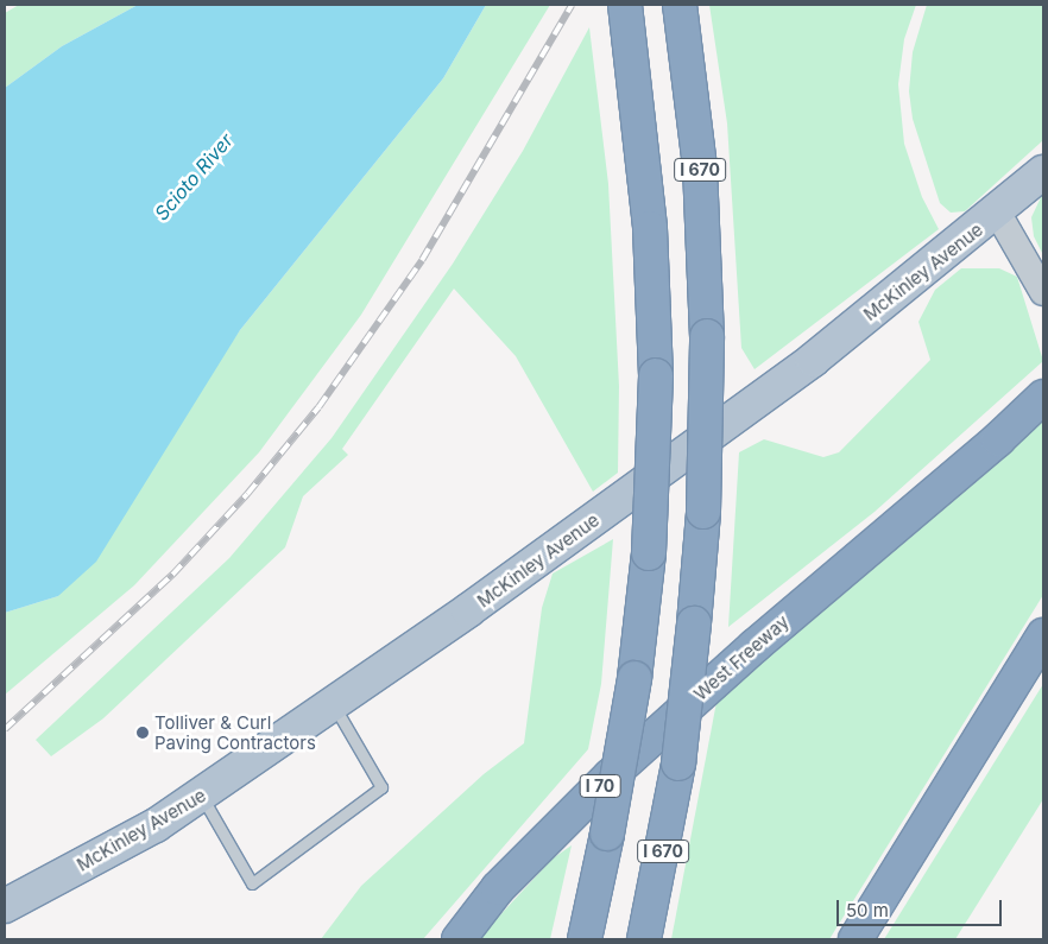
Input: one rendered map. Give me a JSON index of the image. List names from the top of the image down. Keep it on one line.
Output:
{"streets":{"highway":["I 670","West Freeway","I 70"],"main road":["McKinley Avenue"]},"water":["Scioto River"],"places":["Tolliver & Curl Paving Contractors"],"scale_bar":"50 m"}
